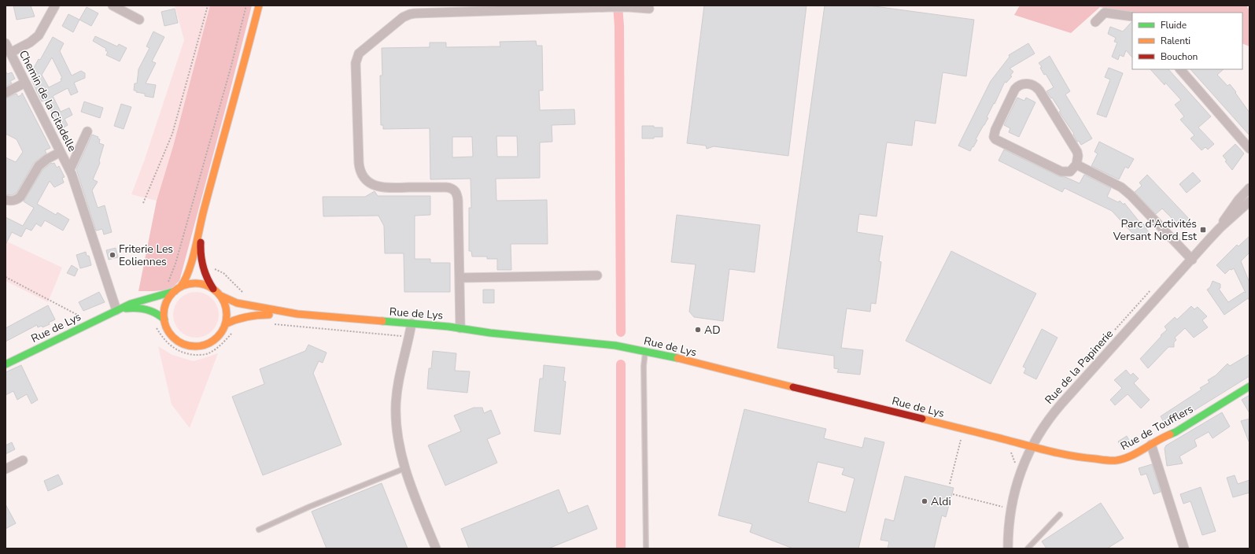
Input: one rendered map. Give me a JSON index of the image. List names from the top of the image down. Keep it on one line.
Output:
{"streets":{"street":["Chemin de la Citadelle","Rue de Lys","Rue de la Papinerie","Rue de Toufflers"]},"crossings":[["Chemin de la Citadelle","Rue de Lys"],["Rue de Lys","Rue de la Papinerie"],["Rue de Lys","Rue de Toufflers"],["Rue de la Papinerie","Rue de Toufflers"]],"places":{"transit":["Parc d'Activités Versant Nord Est"],"other":["Friterie Les Eoliennes","AD","Aldi"]},"legend":["Fluide","Ralenti","Bouchon"]}
